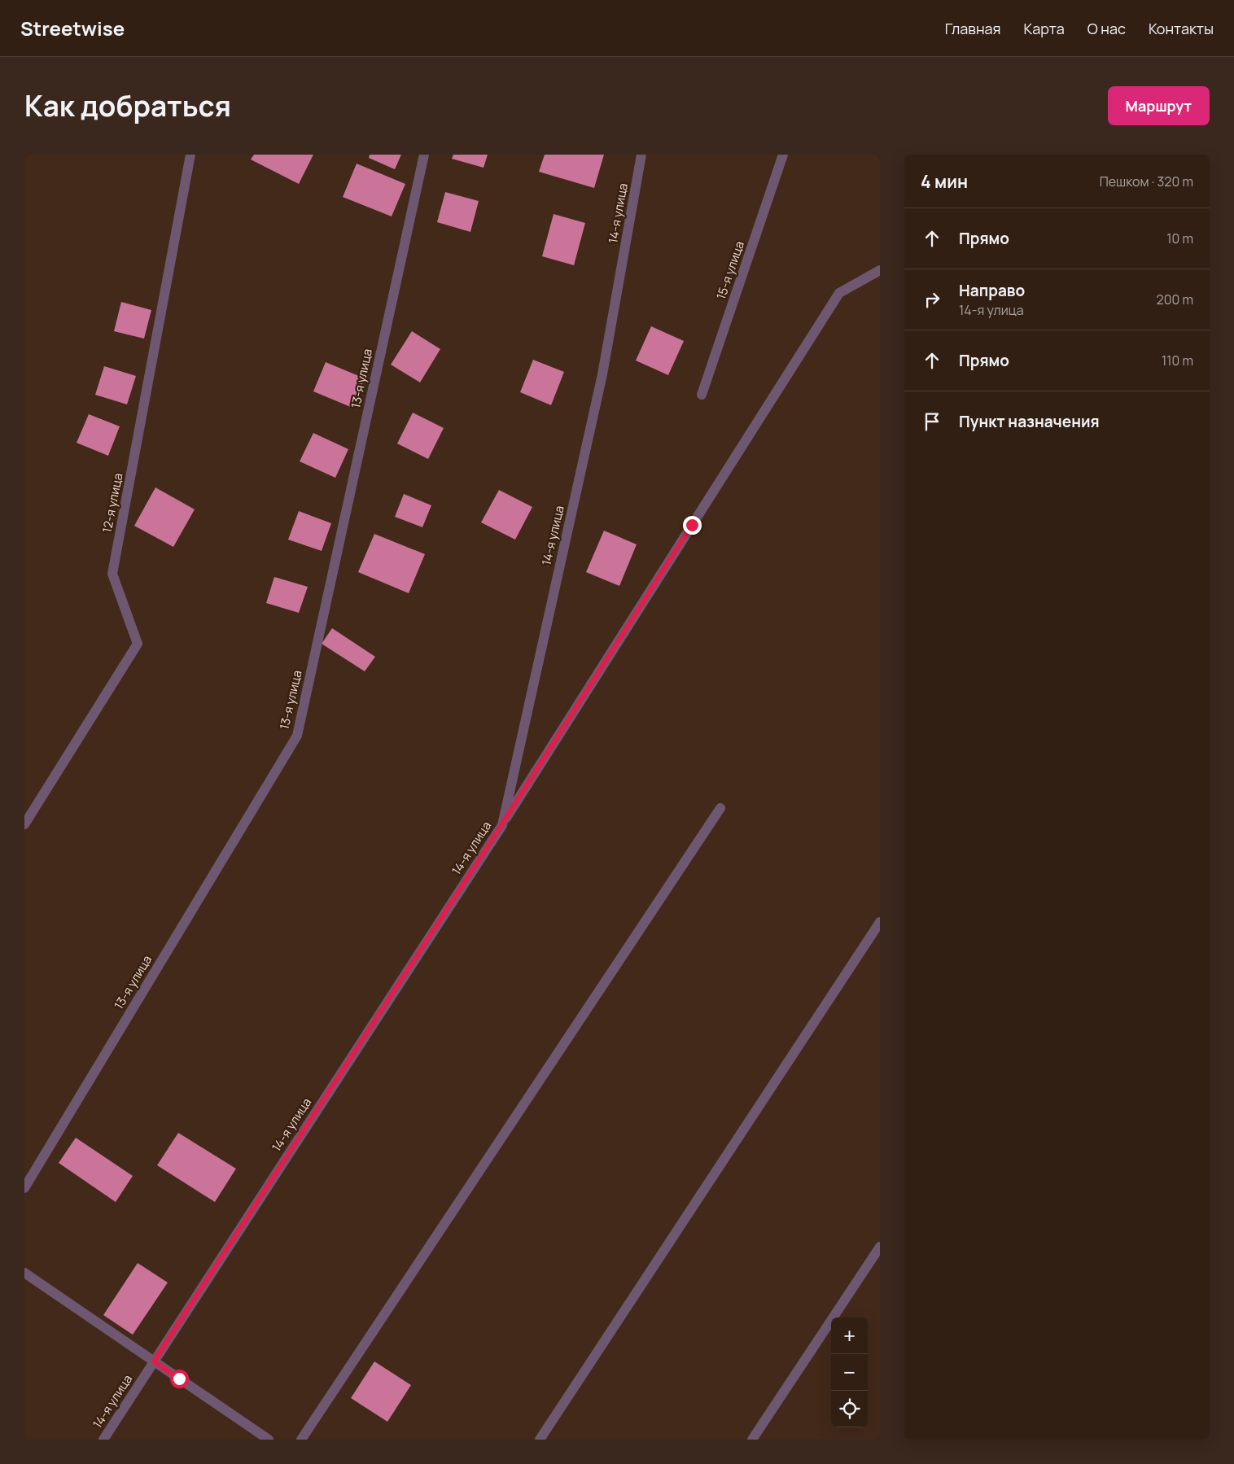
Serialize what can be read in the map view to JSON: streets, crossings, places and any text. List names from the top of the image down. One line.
{"streets":{"street":["14-я улица","15-я улица","13-я улица","12-я улица"]},"page":{"header":"Streetwise","nav":["Главная","Карта","О нас","Контакты"],"title":"Как добраться","buttons":"Маршрут","heading":["4 мин","Пешком · 320 m"],"list":[["Прямо","10 m"],["Направо","14-я улица","200 m"],["Прямо","110 m"],"Пункт назначения"],"map_buttons":["+","−"]}}
